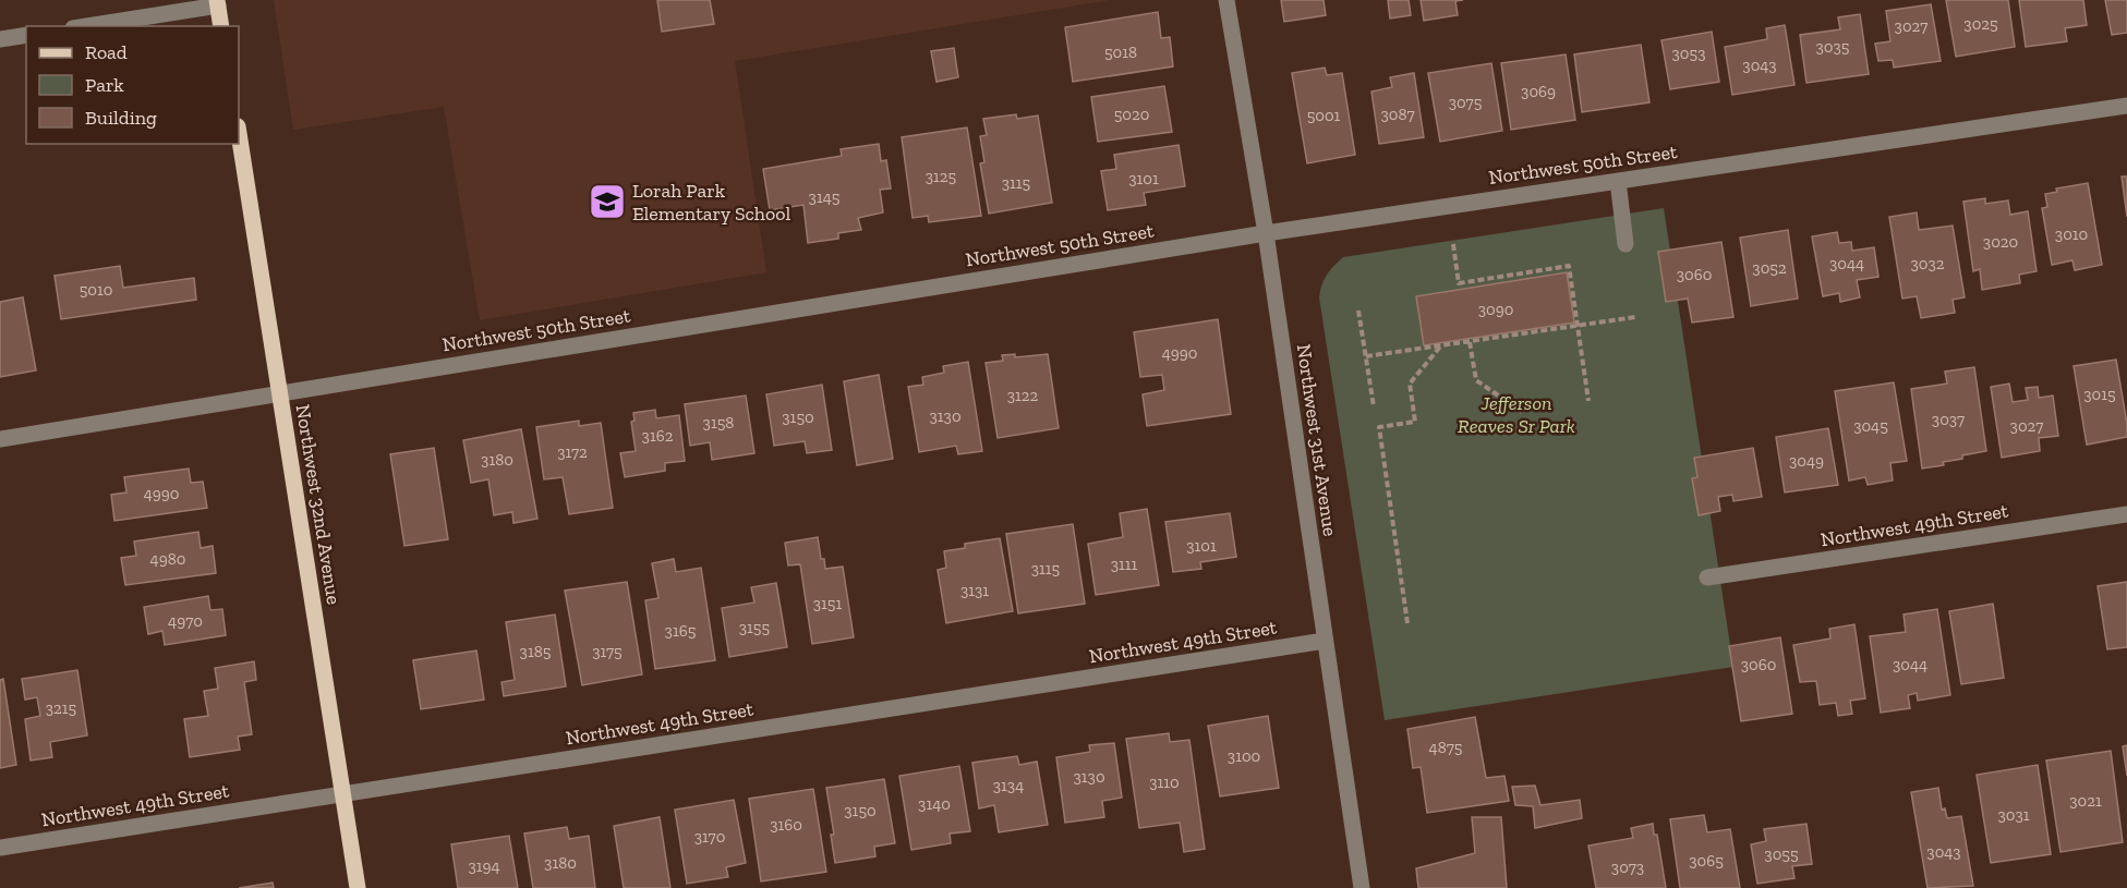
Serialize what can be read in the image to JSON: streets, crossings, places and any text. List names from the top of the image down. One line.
{"streets":{"main road":["Northwest 32nd Avenue"],"street":["Northwest 50th Street","Northwest 31st Avenue","Northwest 49th Street"]},"crossings":[["Northwest 50th Street","Northwest 31st Avenue"],["Northwest 50th Street","Northwest 32nd Avenue"],["Northwest 31st Avenue","Northwest 49th Street"],["Northwest 32nd Avenue","Northwest 49th Street"]],"parks":["Jefferson Reaves Sr Park"],"places":{"school or university":["Lorah Park Elementary School"]},"house_numbers":["3025","3027","3035","5018","3053","3043","3069","3075","5020","3087","5001","3125","3101","3115","3145","3010","3020","3044","3032","3052","3060","5010","3090","4990","3015","3122","3130","3150","3037","3158","3045","3027","3162","3172","3180","3049","4990","3101","4980","3111","3115","3131","3151","4970","3155","3165","3185","3175","3060","3044","3215","4875","3100","3130","3110","3134","3021","3140","3150","3031","3160","3170","3043","3055","3065","3180","3194","3073"],"legend":["Road","Park","Building"]}
